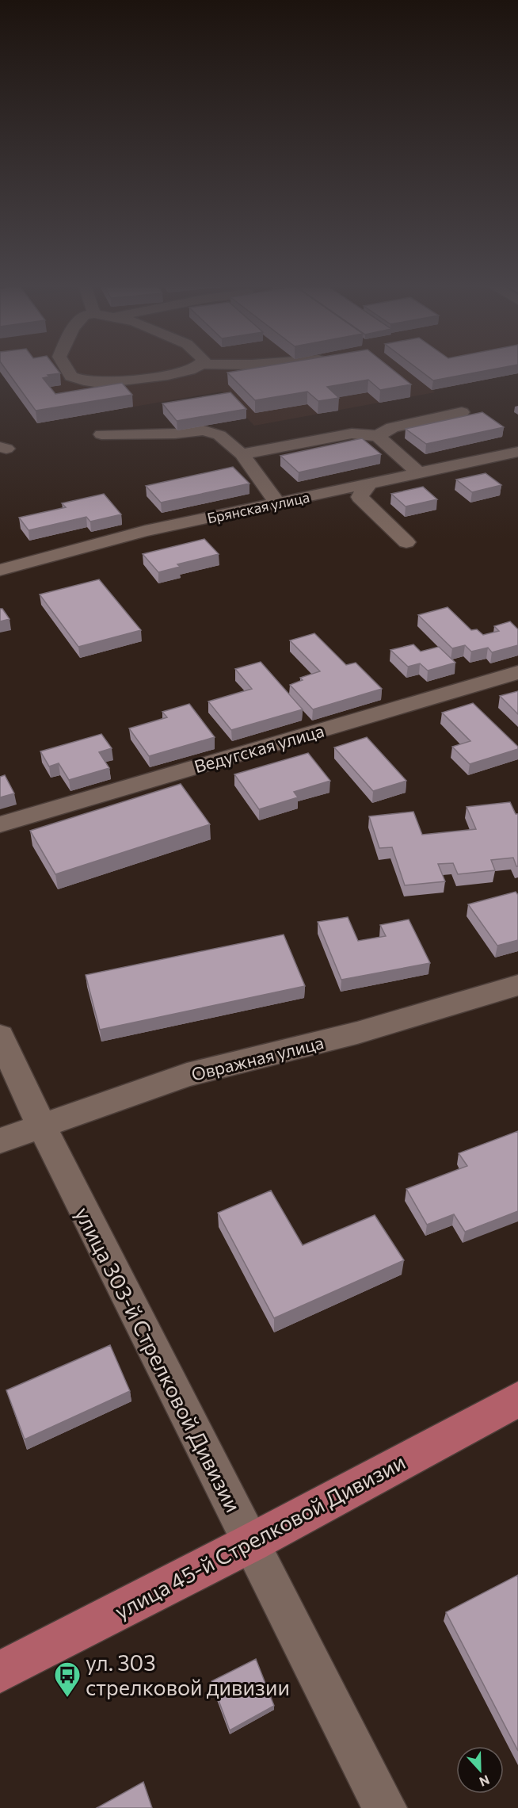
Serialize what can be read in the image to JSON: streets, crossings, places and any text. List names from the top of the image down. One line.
{"streets":{"main road":["улица 45-й Стрелковой Дивизии"],"street":["Брянская улица","Ведугская улица","Овражная улица","улица 303-й Стрелковой Дивизии"]},"crossings":[["Овражная улица","улица 303-й Стрелковой Дивизии"],["улица 303-й Стрелковой Дивизии","улица 45-й Стрелковой Дивизии"]],"places":{"bus stop":["ул. 303 стрелковой дивизии"]},"north":"bottom"}
